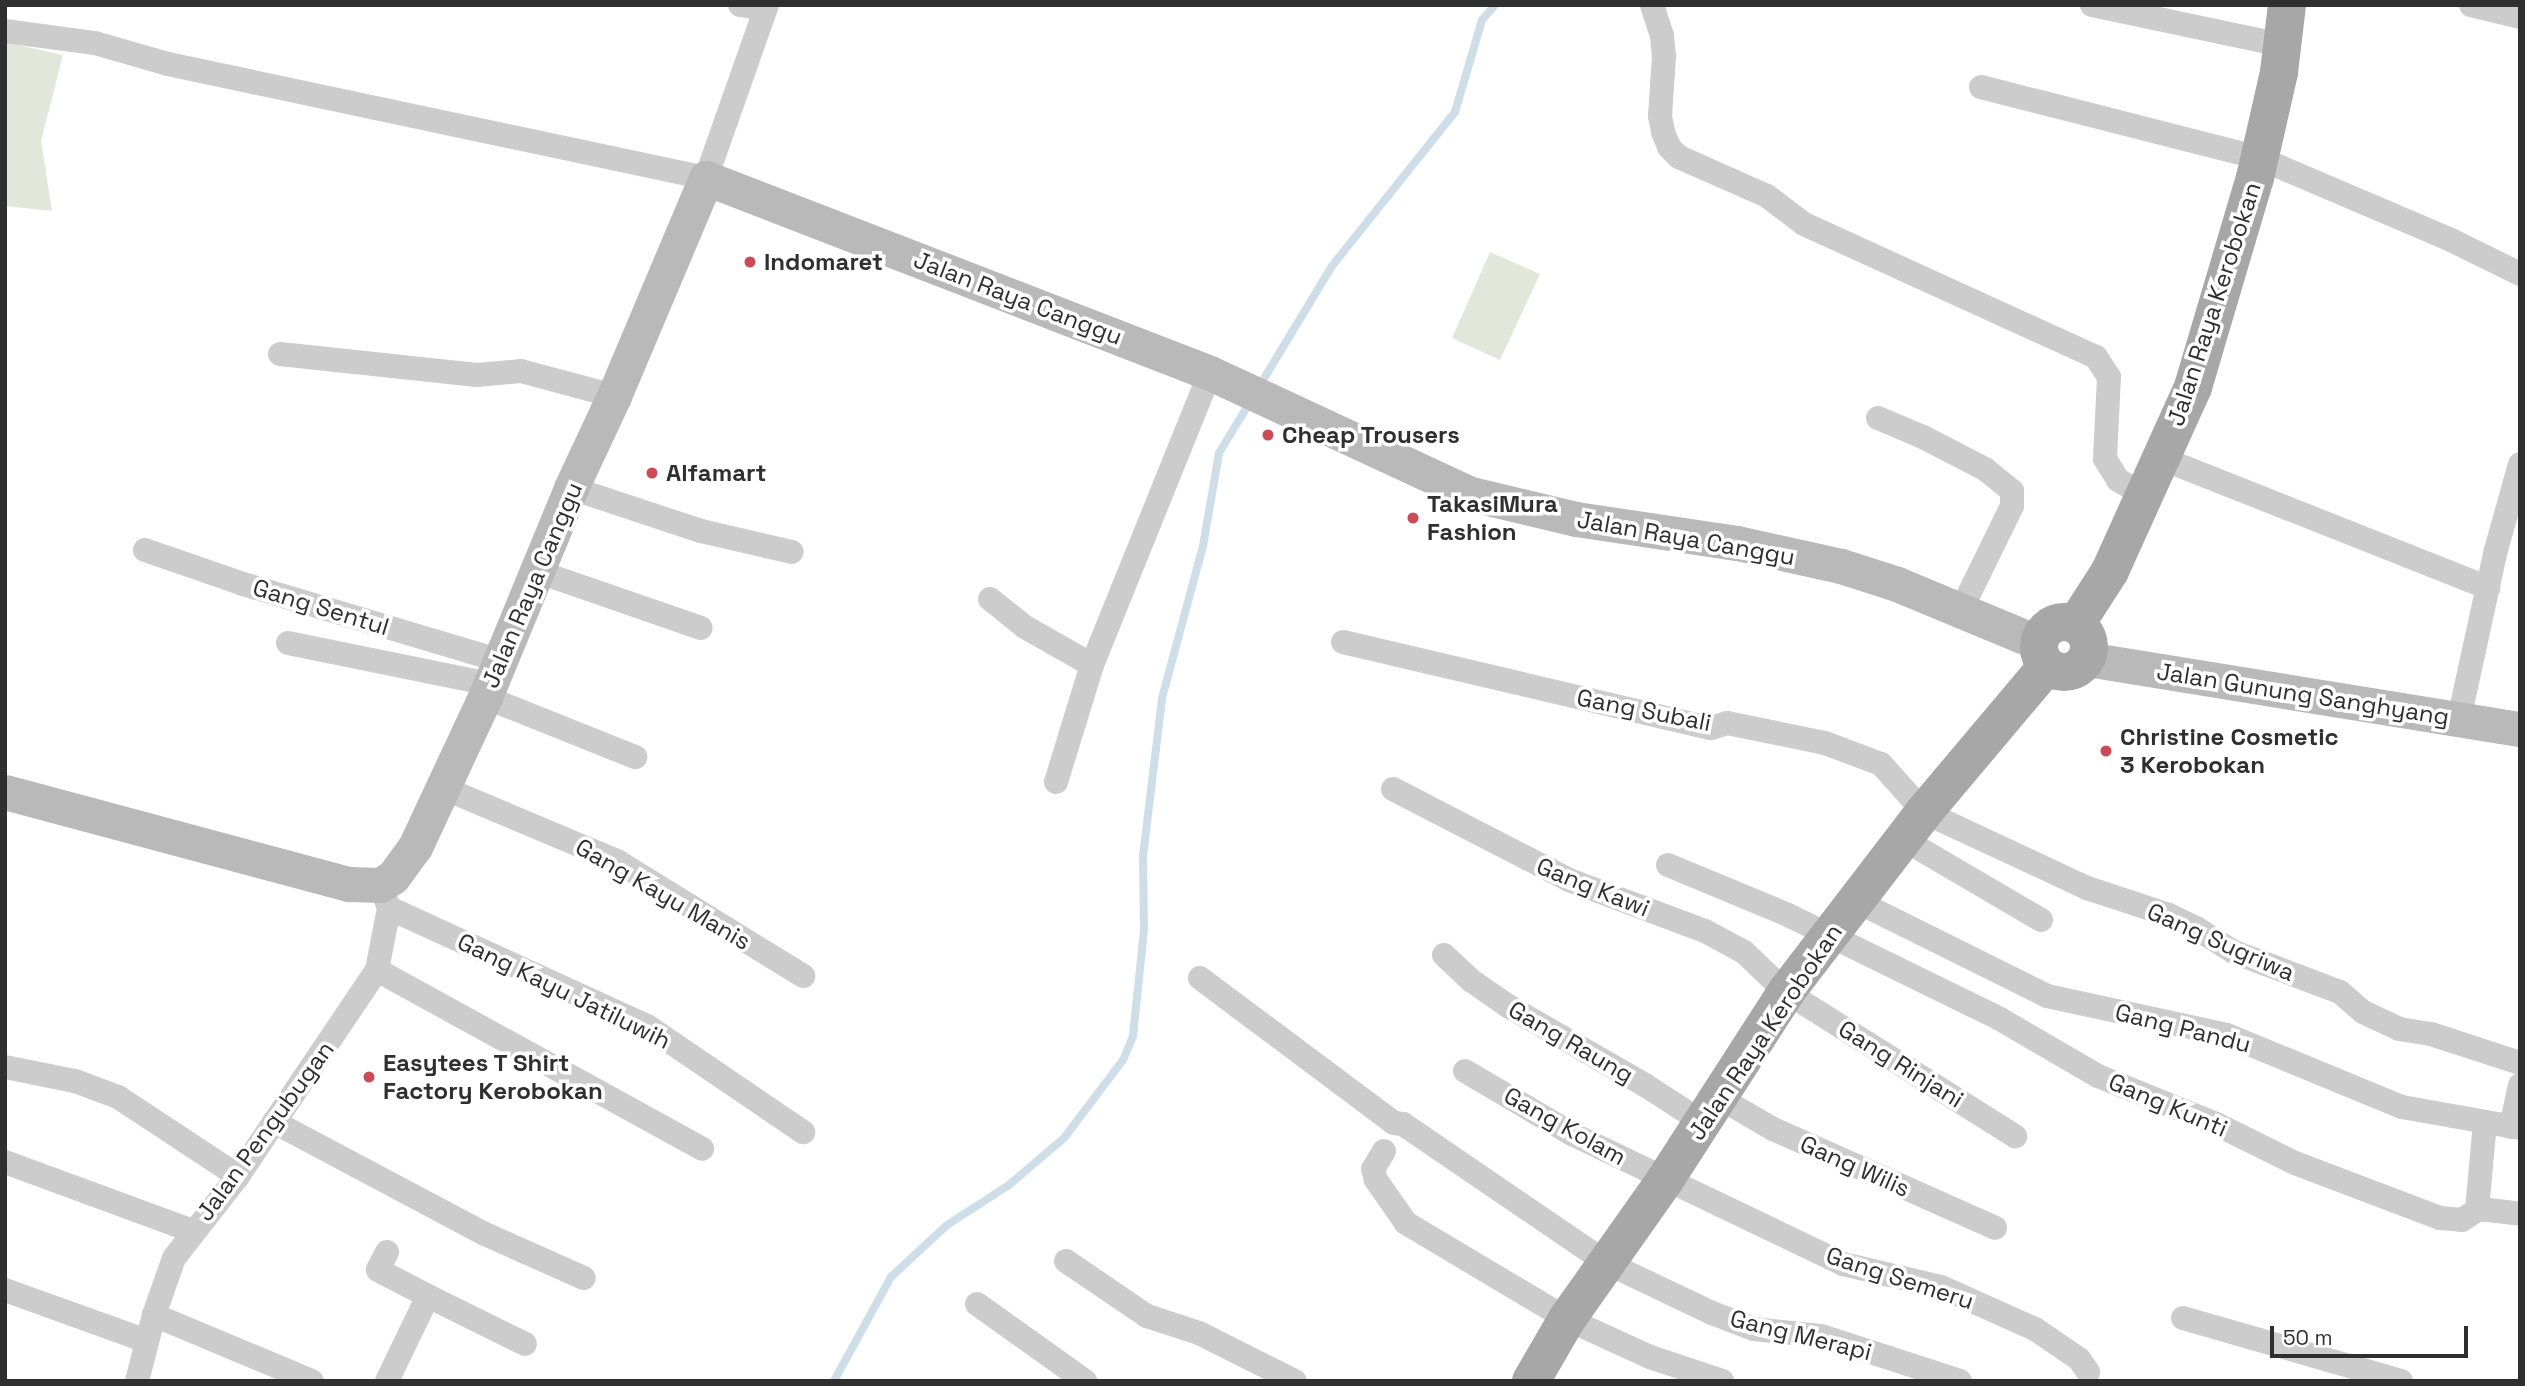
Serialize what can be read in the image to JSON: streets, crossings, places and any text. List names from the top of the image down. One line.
{"streets":{"main road":["Jalan Raya Canggu","Jalan Raya Kerobokan","Jalan Gunung Sanghyang"],"street":["Gang Sentul","Gang Subali","Gang Kawi","Gang Kayu Manis","Gang Sugriwa","Gang Kayu Jatiluwih","Gang Pandu","Gang Raung","Gang Rinjani","Gang Kunti","Gang Kolam","Jalan Pengubugan","Gang Wilis","Gang Semeru","Gang Merapi"]},"crossings":[["Jalan Raya Canggu","Jalan Raya Kerobokan"],["Jalan Raya Canggu","Gang Sentul"],["Jalan Raya Canggu","Gang Kayu Manis"],["Jalan Raya Canggu","Gang Kayu Jatiluwih"],["Jalan Raya Canggu","Jalan Pengubugan"],["Jalan Raya Kerobokan","Jalan Gunung Sanghyang"],["Jalan Raya Kerobokan","Gang Subali"],["Jalan Raya Kerobokan","Gang Kawi"],["Jalan Raya Kerobokan","Gang Sugriwa"],["Jalan Raya Kerobokan","Gang Pandu"],["Jalan Raya Kerobokan","Gang Raung"],["Jalan Raya Kerobokan","Gang Rinjani"],["Jalan Raya Kerobokan","Gang Kunti"],["Jalan Raya Kerobokan","Gang Kolam"],["Jalan Raya Kerobokan","Gang Wilis"],["Jalan Raya Kerobokan","Gang Semeru"],["Jalan Raya Kerobokan","Gang Merapi"],["Gang Subali","Gang Sugriwa"],["Gang Kawi","Gang Rinjani"],["Gang Kayu Jatiluwih","Jalan Pengubugan"],["Gang Raung","Gang Wilis"],["Gang Kolam","Gang Semeru"]],"places":["Indomaret","Cheap Trousers","Alfamart","TakasiMura Fashion","Christine Cosmetic 3 Kerobokan","Easytees T Shirt Factory Kerobokan"],"scale_bar":"50 m"}
